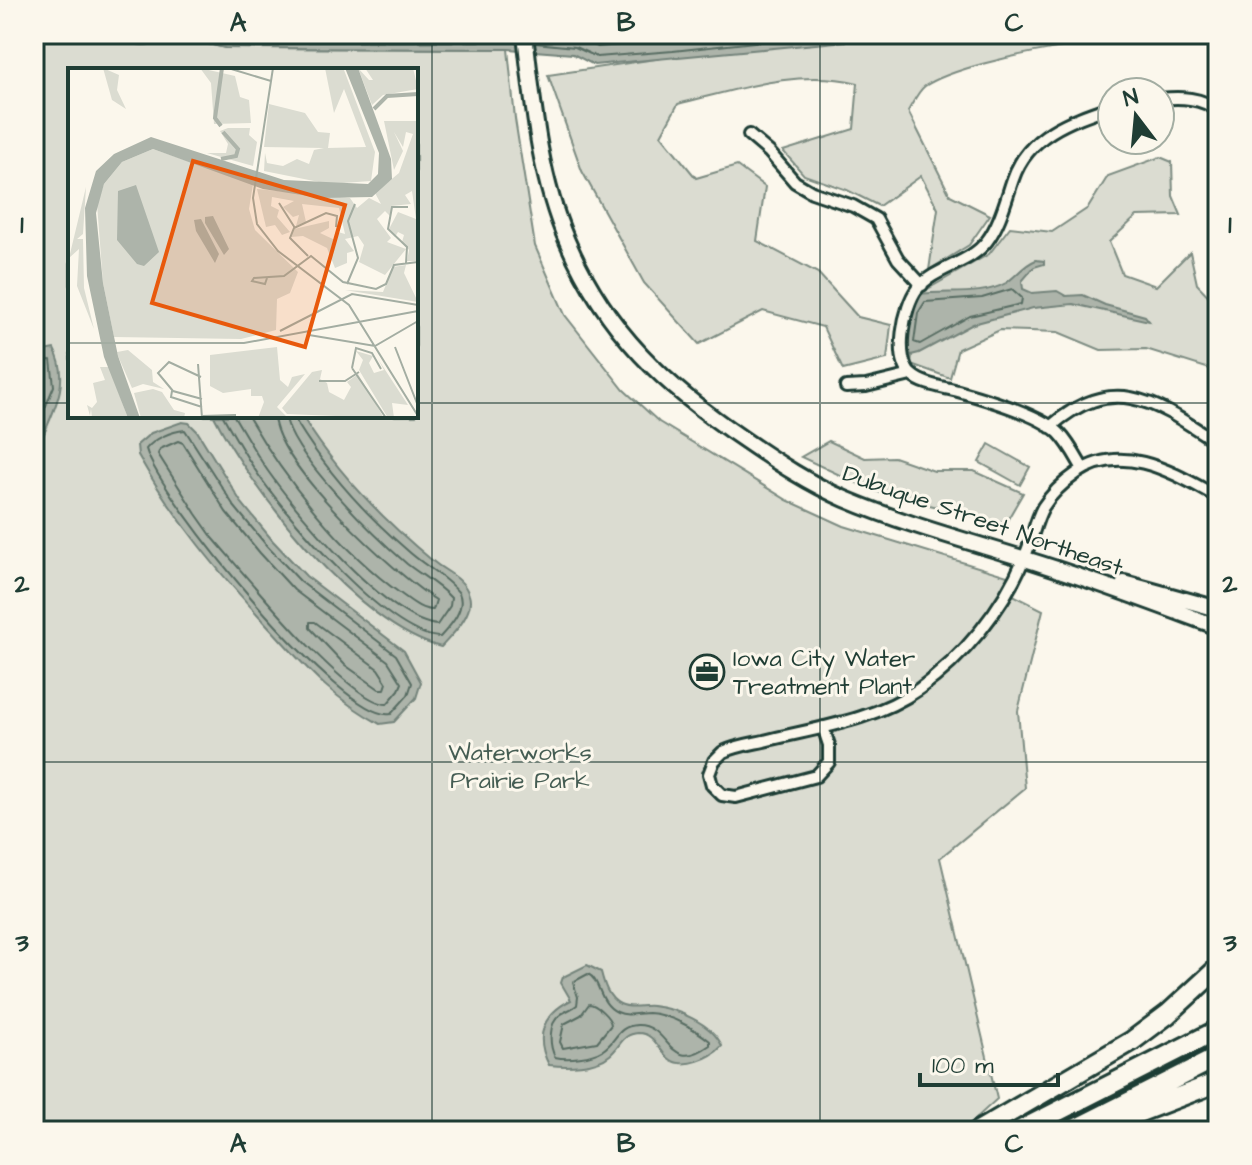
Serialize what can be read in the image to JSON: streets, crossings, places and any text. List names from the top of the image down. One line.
{"streets":{"main road":["Dubuque Street Northeast"]},"parks":["Waterworks Prairie Park"],"places":{"office":["Iowa City Water Treatment Plant"]},"scale_bar":"100 m","north":"top","grid":{"columns":["A","B","C"],"rows":["1","2","3"]}}
